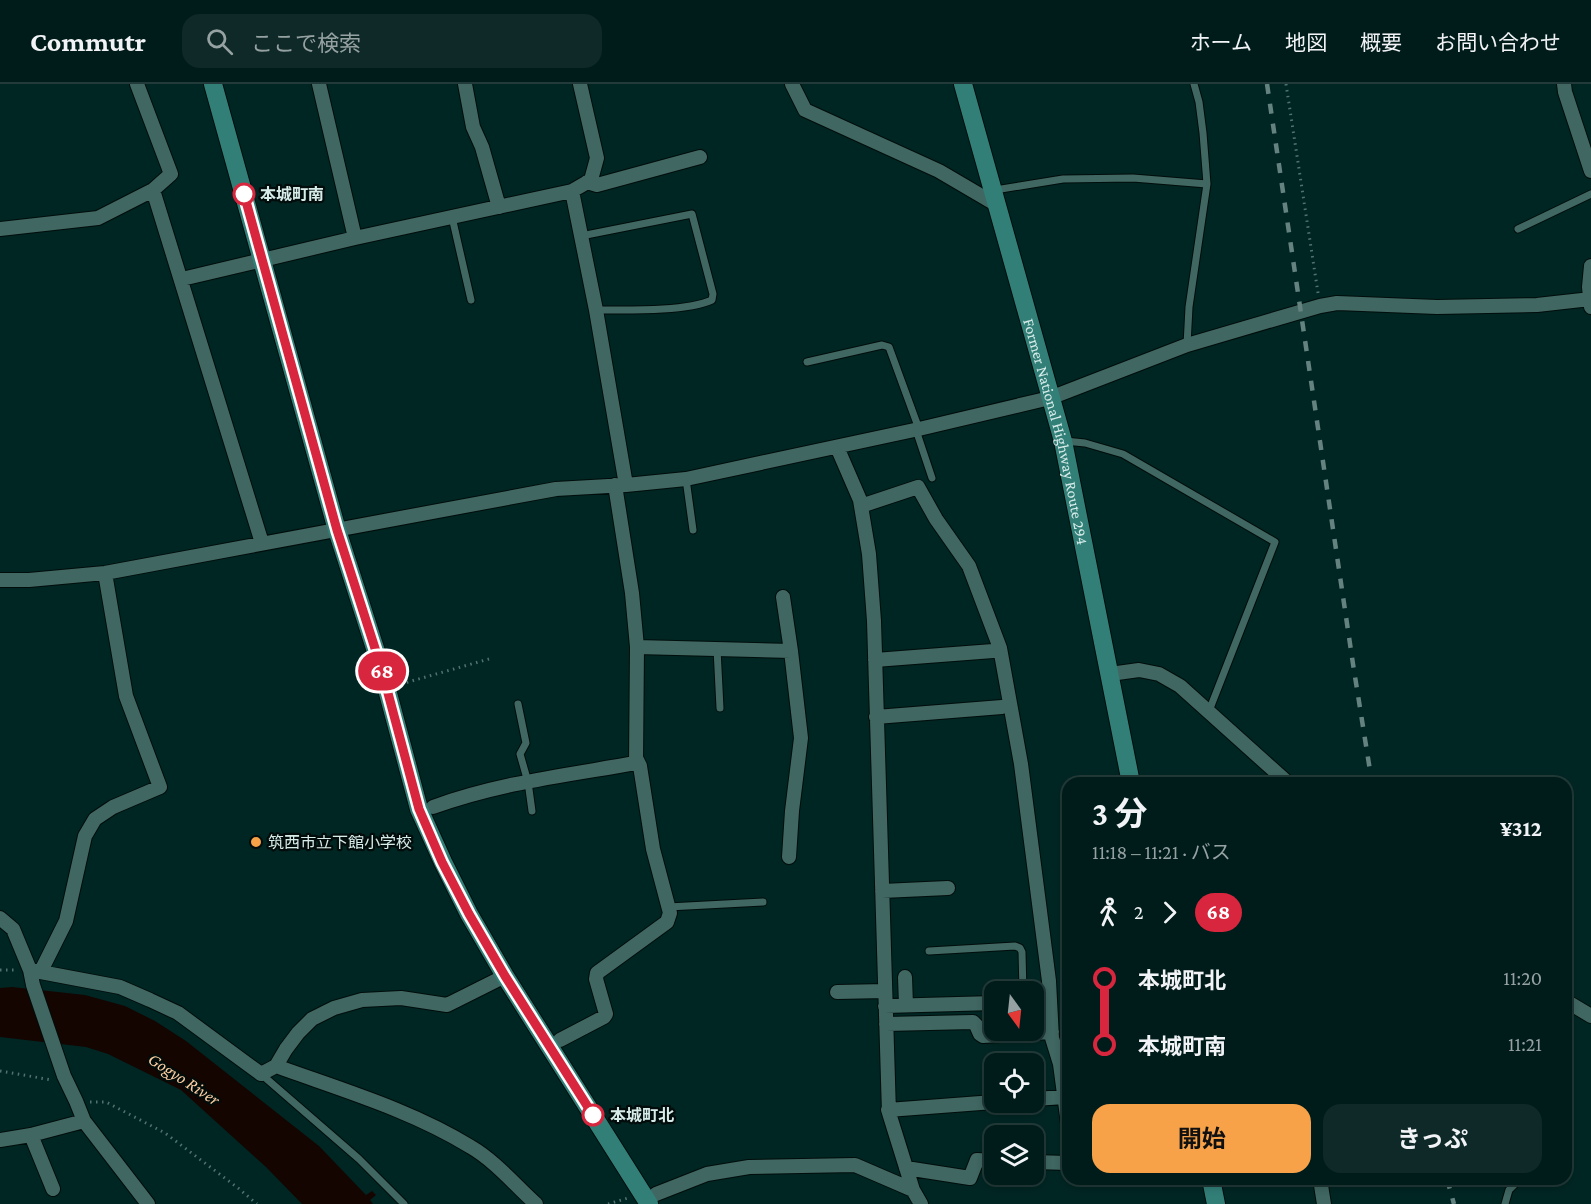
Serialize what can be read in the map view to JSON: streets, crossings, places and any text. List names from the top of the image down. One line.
{"streets":{"street":["Former National Highway Route 294"]},"water":["Gogyo River"],"places":["本城町南","筑西市立下館小学校","本城町北"],"lines":["bus line 68"],"north":"bottom","page":{"header":"Commutr","search":"ここで検索","nav":["ホーム","地図","概要","お問い合わせ"],"on_map":"68","heading":["3 分","11:18 – 11:21 · バス","¥312"],"legs":["2","68"],"list":[{"name":"本城町北","value":"11:20"},{"name":"本城町南","value":"11:21"}],"buttons":["開始","きっぷ"]}}
